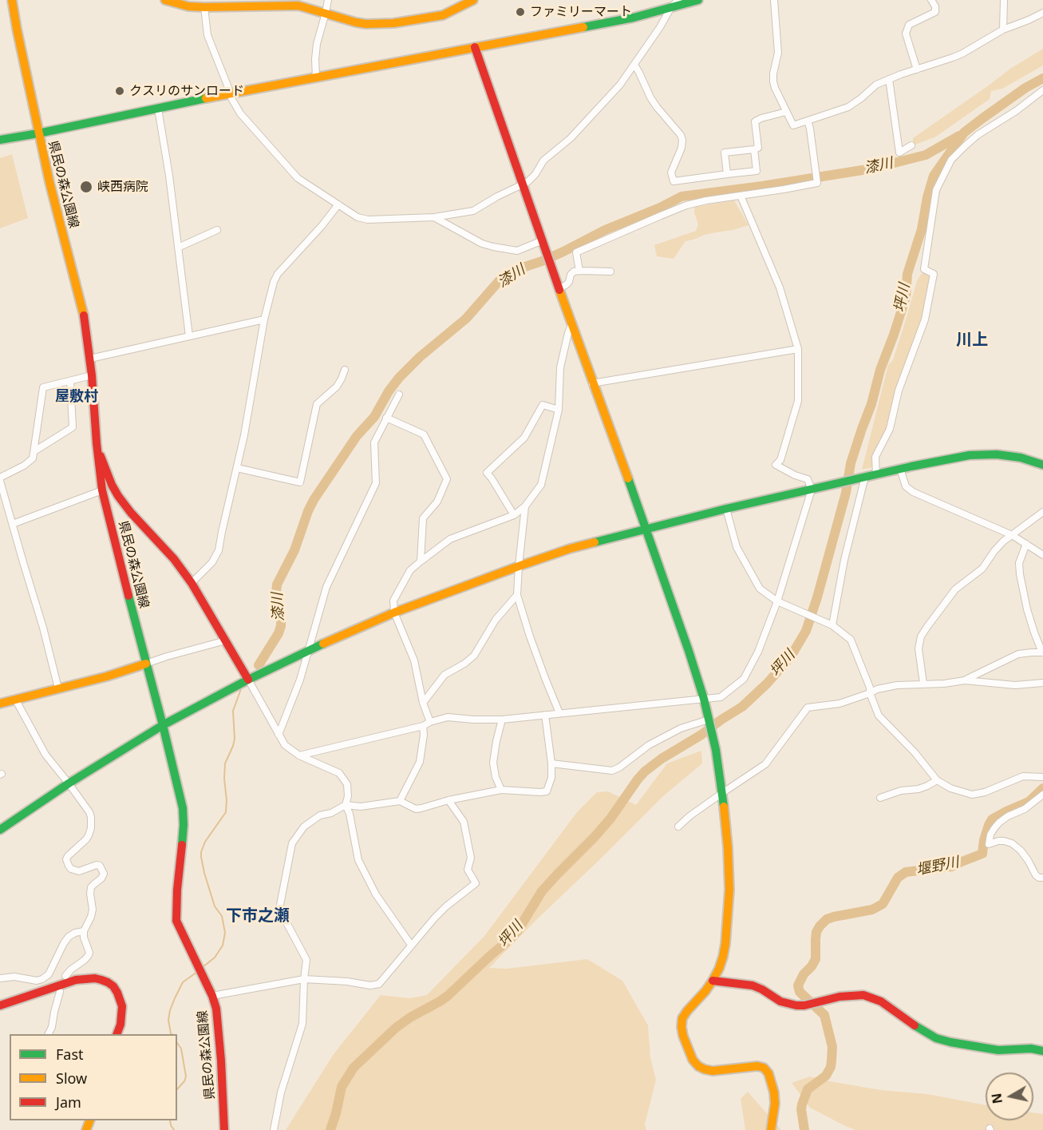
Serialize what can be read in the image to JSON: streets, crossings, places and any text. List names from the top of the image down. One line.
{"streets":{"street":["県民の森公園線"]},"districts":["川上","屋敷村","下市之瀬"],"water":["漆川","坪川","堰野川"],"places":["ファミリーマート","クスリのサンロード","峡西病院"],"legend":["Fast","Slow","Jam"],"north":"left"}
